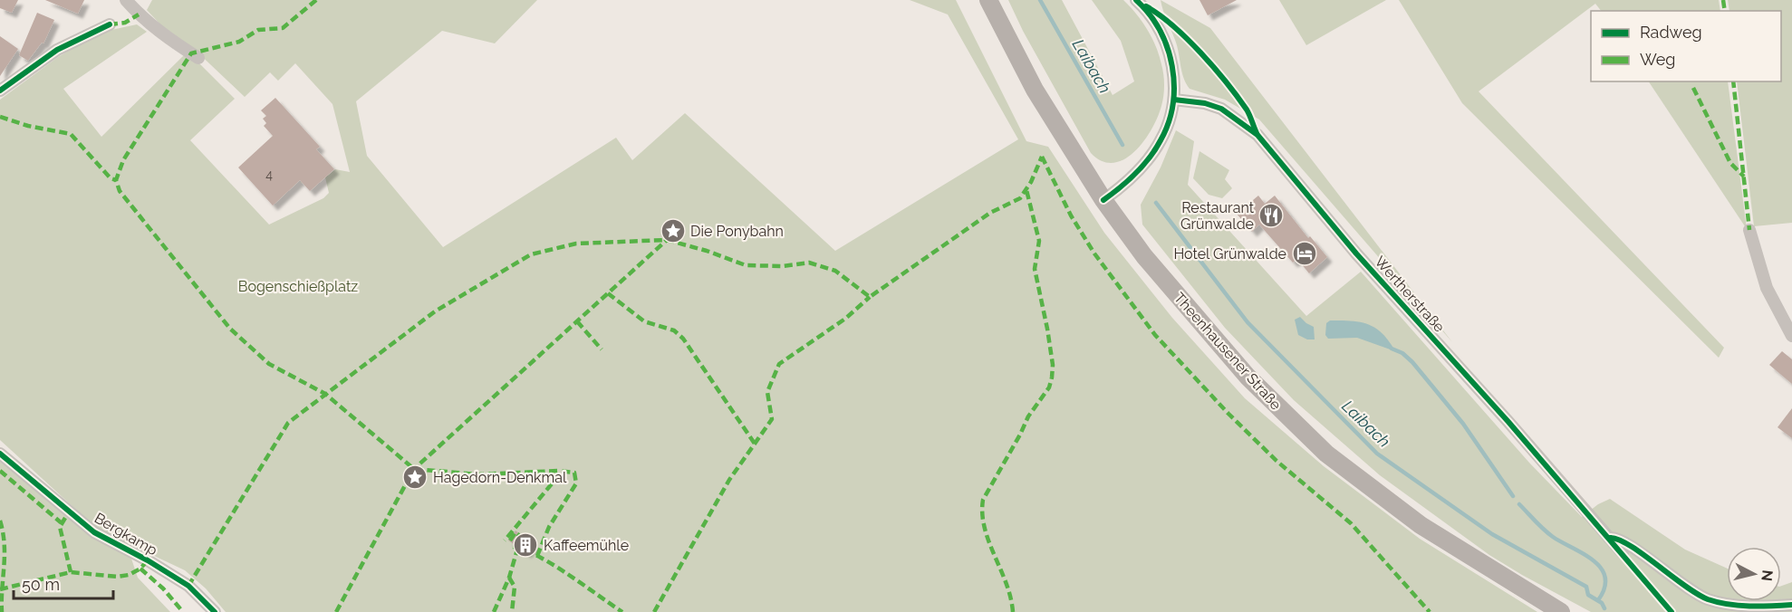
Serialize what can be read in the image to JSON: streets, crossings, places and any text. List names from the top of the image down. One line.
{"streets":{"main road":["Theenhausener Straße"],"street":["Wertherstraße","Bergkamp"]},"water":["Laibach"],"parks":["Bogenschießplatz"],"places":{"restaurant":["Restaurant Grünwalde"],"place":["Die Ponybahn","Hagedorn-Denkmal"],"hotel":["Hotel Grünwalde"],"building":["Kaffeemühle"]},"house_numbers":["4"],"legend":["Radweg","Weg"],"scale_bar":"50 m","north":"right"}
